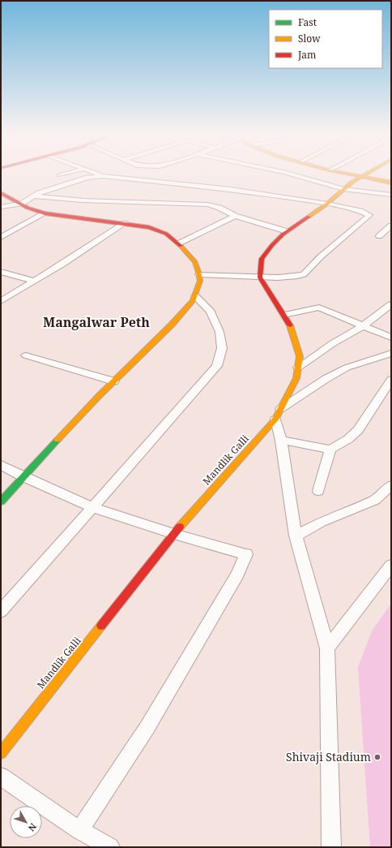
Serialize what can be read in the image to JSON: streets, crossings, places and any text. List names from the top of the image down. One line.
{"streets":{"street":["Mandlik Galli"]},"districts":["Mangalwar Peth"],"places":["Shivaji Stadium"],"legend":["Fast","Slow","Jam"],"north":"bottom right"}
